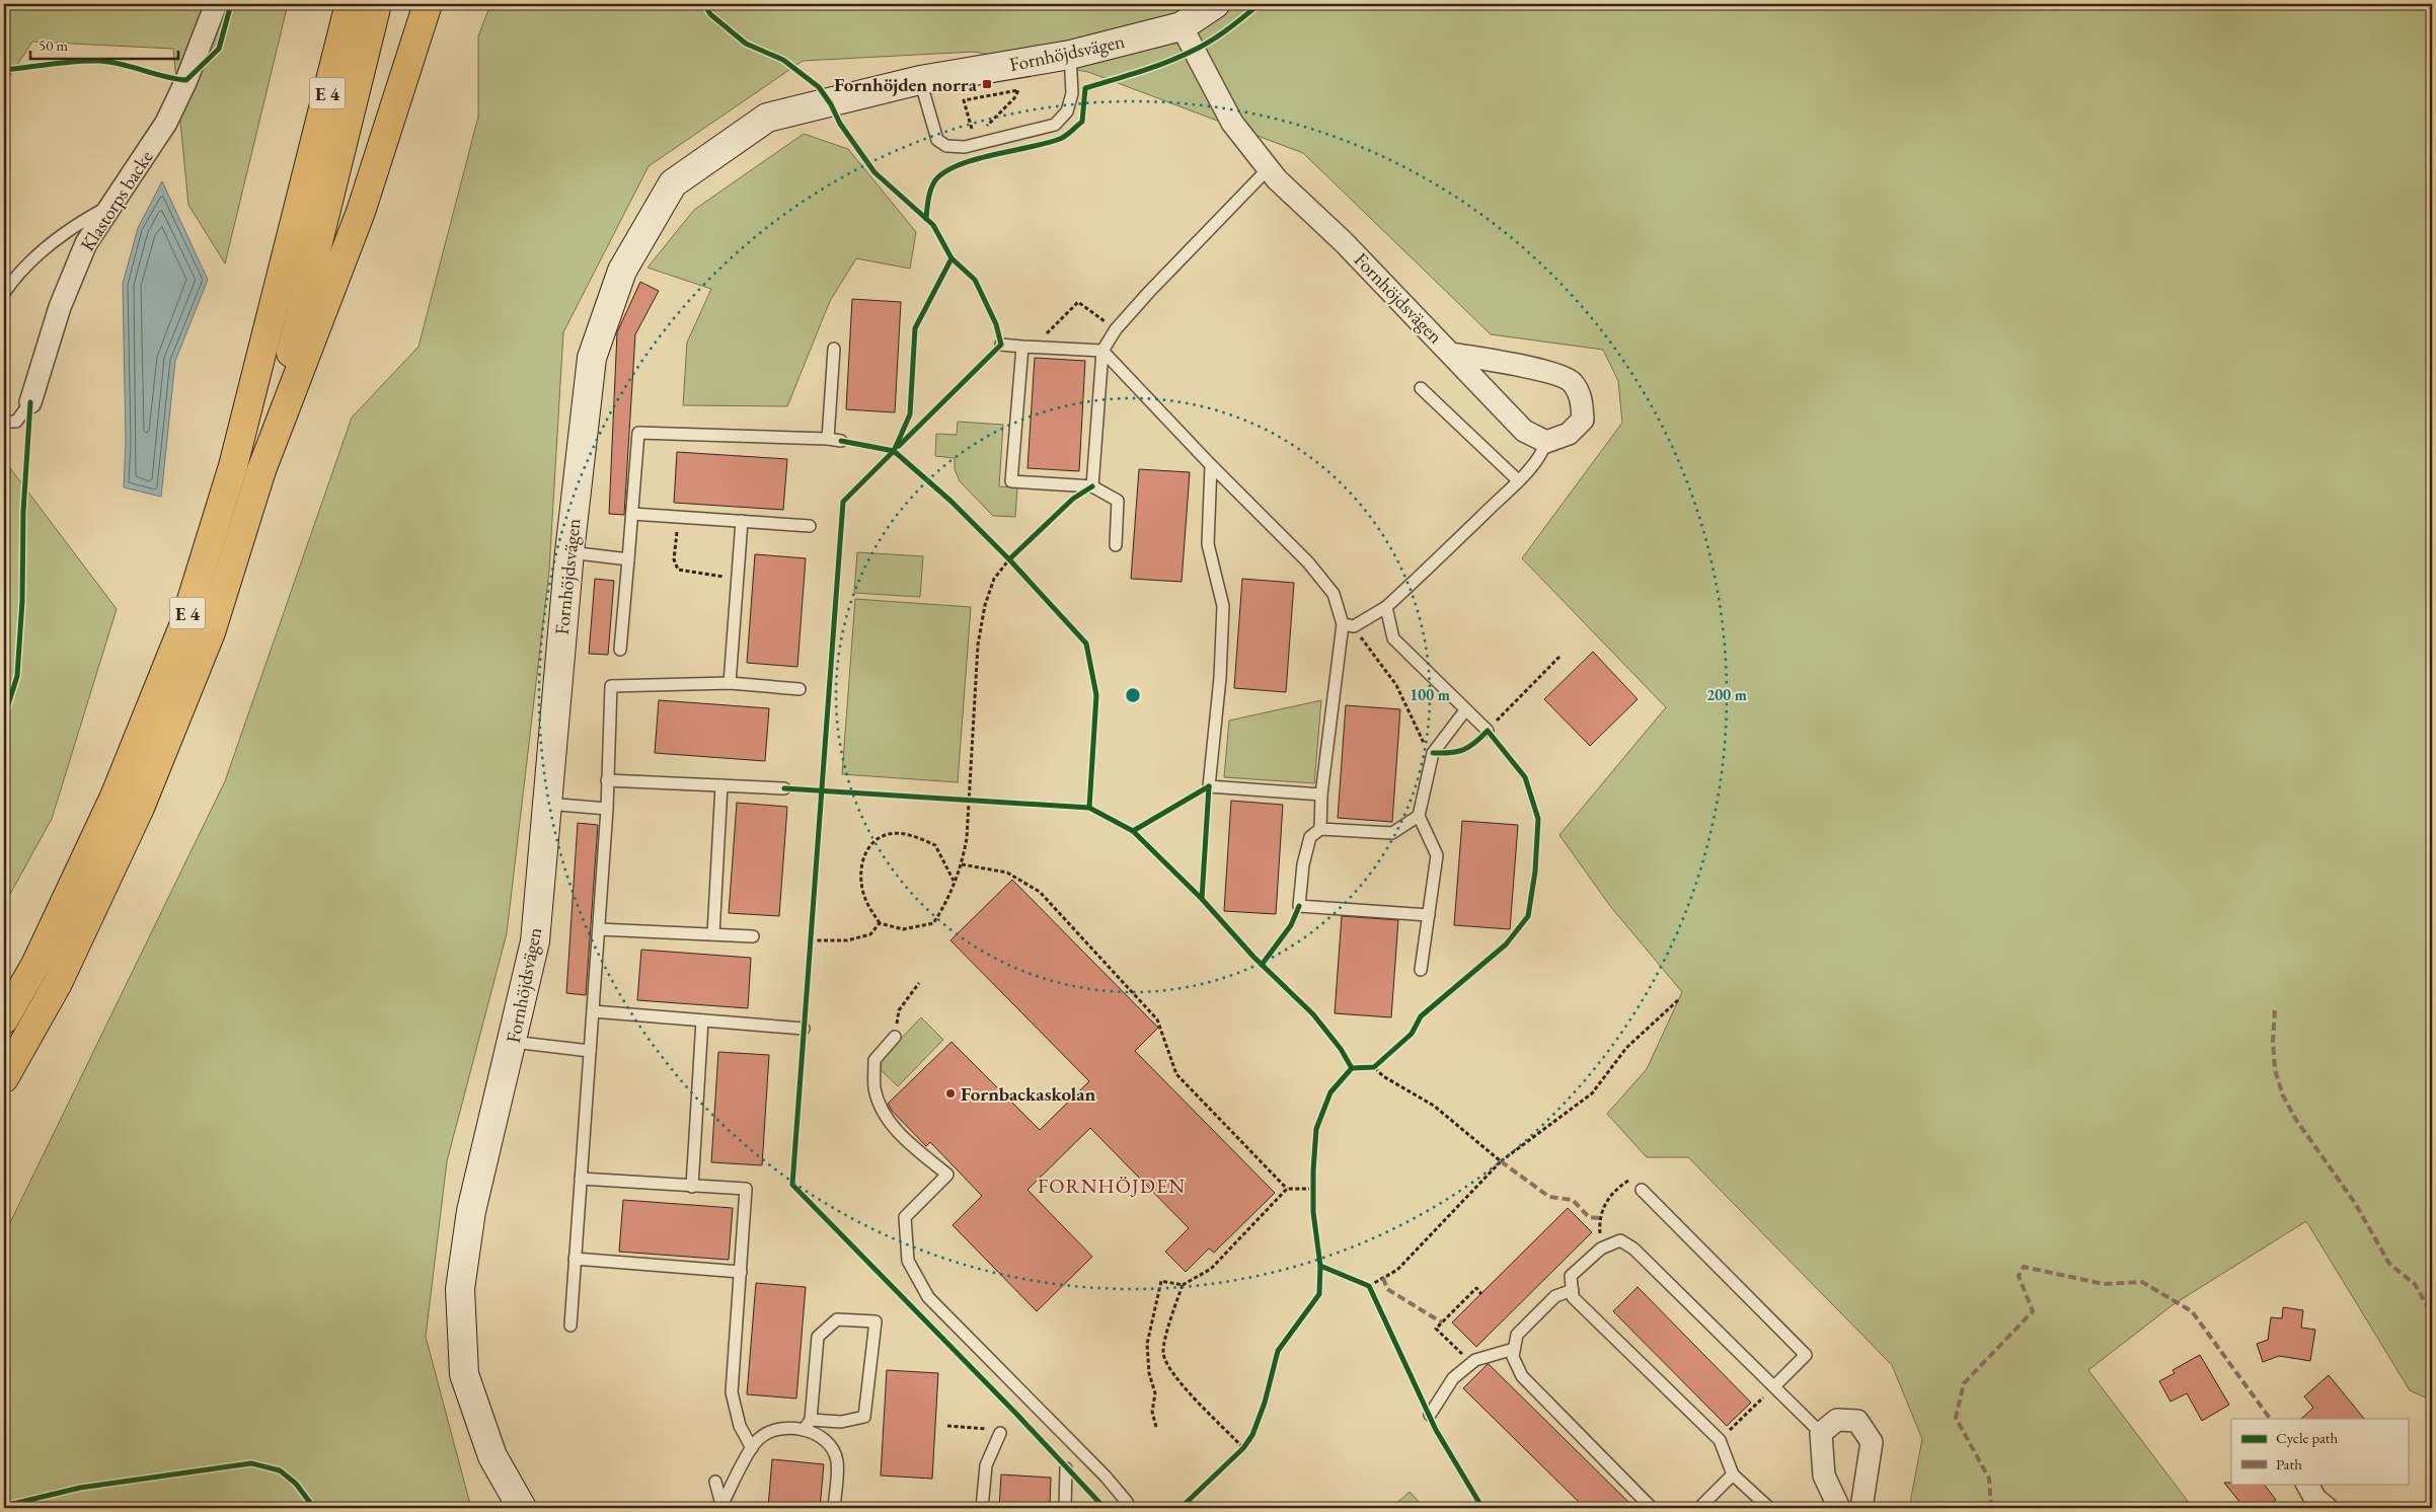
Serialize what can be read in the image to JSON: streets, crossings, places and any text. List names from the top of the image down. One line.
{"streets":{"highway":["E 4"],"street":["Fornhöjdsvägen","Klastorps backe"]},"districts":["FORNHÖJDEN"],"places":{"transit":["Fornhöjden norra"],"other":["Fornbackaskolan"]},"legend":["Cycle path","Path"],"scale_bar":"50 m","rings":["100 m","200 m"]}
